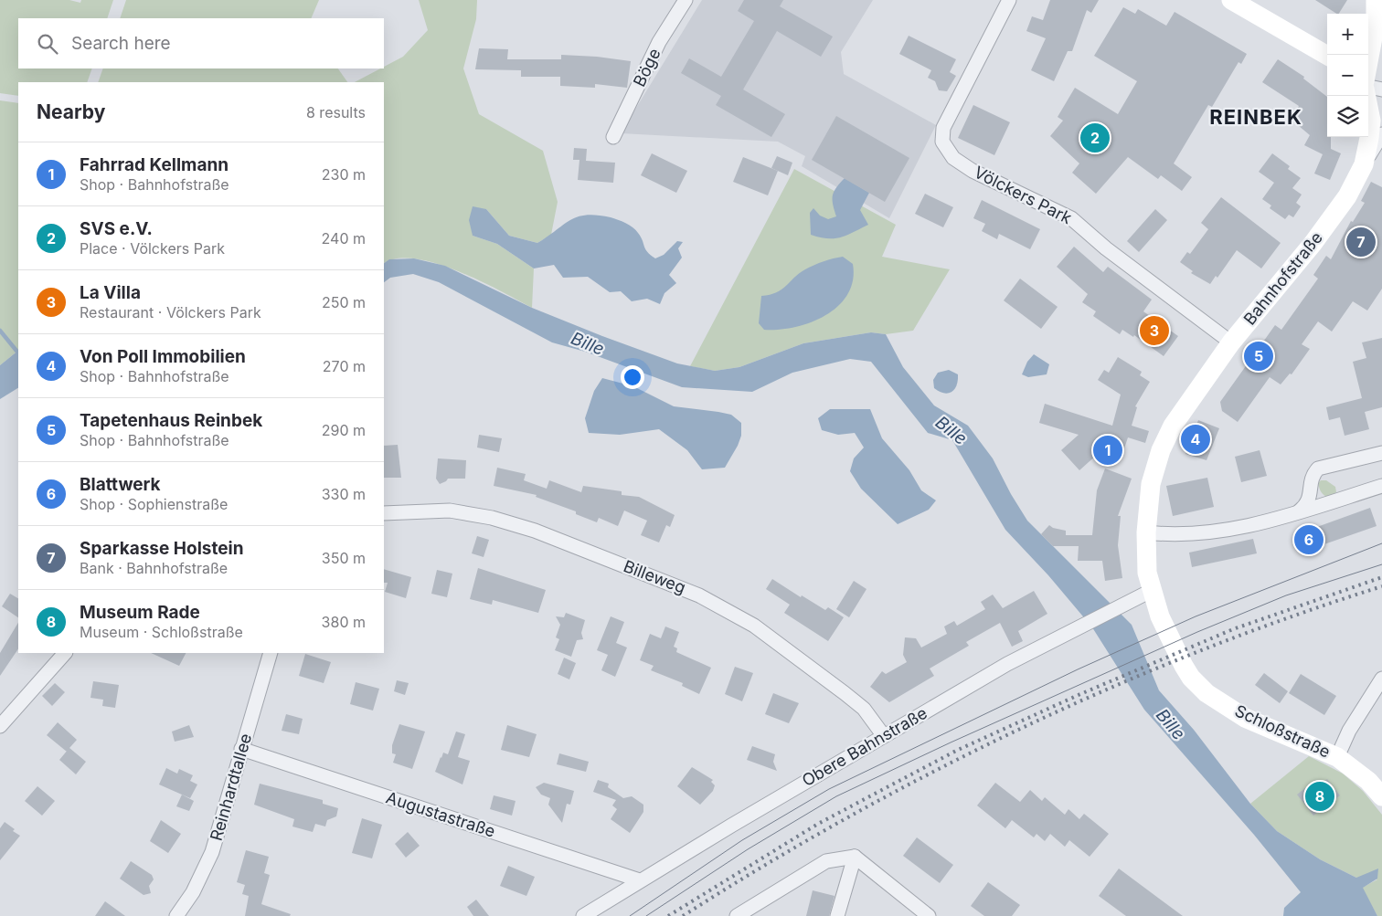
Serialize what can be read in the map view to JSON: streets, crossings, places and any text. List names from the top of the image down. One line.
{"streets":{"main road":["Bahnhofstraße","Schloßstraße"],"street":["Böge","Völckers Park","Billeweg","Obere Bahnstraße","Reinhardtallee","Augustastraße"]},"crossings":[["Völckers Park","Bahnhofstraße"],["Bahnhofstraße","Schloßstraße"],["Bahnhofstraße","Obere Bahnstraße"],["Billeweg","Obere Bahnstraße"],["Schloßstraße","Obere Bahnstraße"],["Obere Bahnstraße","Augustastraße"],["Reinhardtallee","Augustastraße"]],"districts":["REINBEK"],"water":["Bille"],"page":{"map_buttons":["+","−"],"search":"Search here","heading":["Nearby","8 results"],"pins":["2","7","3","5","4","1","6","8"],"list":[{"mark":"1","name":"Fahrrad Kellmann","note":"Shop · Bahnhofstraße","value":"230 m"},{"mark":"2","name":"SVS e.V.","note":"Place · Völckers Park","value":"240 m"},{"mark":"3","name":"La Villa","note":"Restaurant · Völckers Park","value":"250 m"},{"mark":"4","name":"Von Poll Immobilien","note":"Shop · Bahnhofstraße","value":"270 m"},{"mark":"5","name":"Tapetenhaus Reinbek","note":"Shop · Bahnhofstraße","value":"290 m"},{"mark":"6","name":"Blattwerk","note":"Shop · Sophienstraße","value":"330 m"},{"mark":"7","name":"Sparkasse Holstein","note":"Bank · Bahnhofstraße","value":"350 m"},{"mark":"8","name":"Museum Rade","note":"Museum · Schloßstraße","value":"380 m"}]}}
